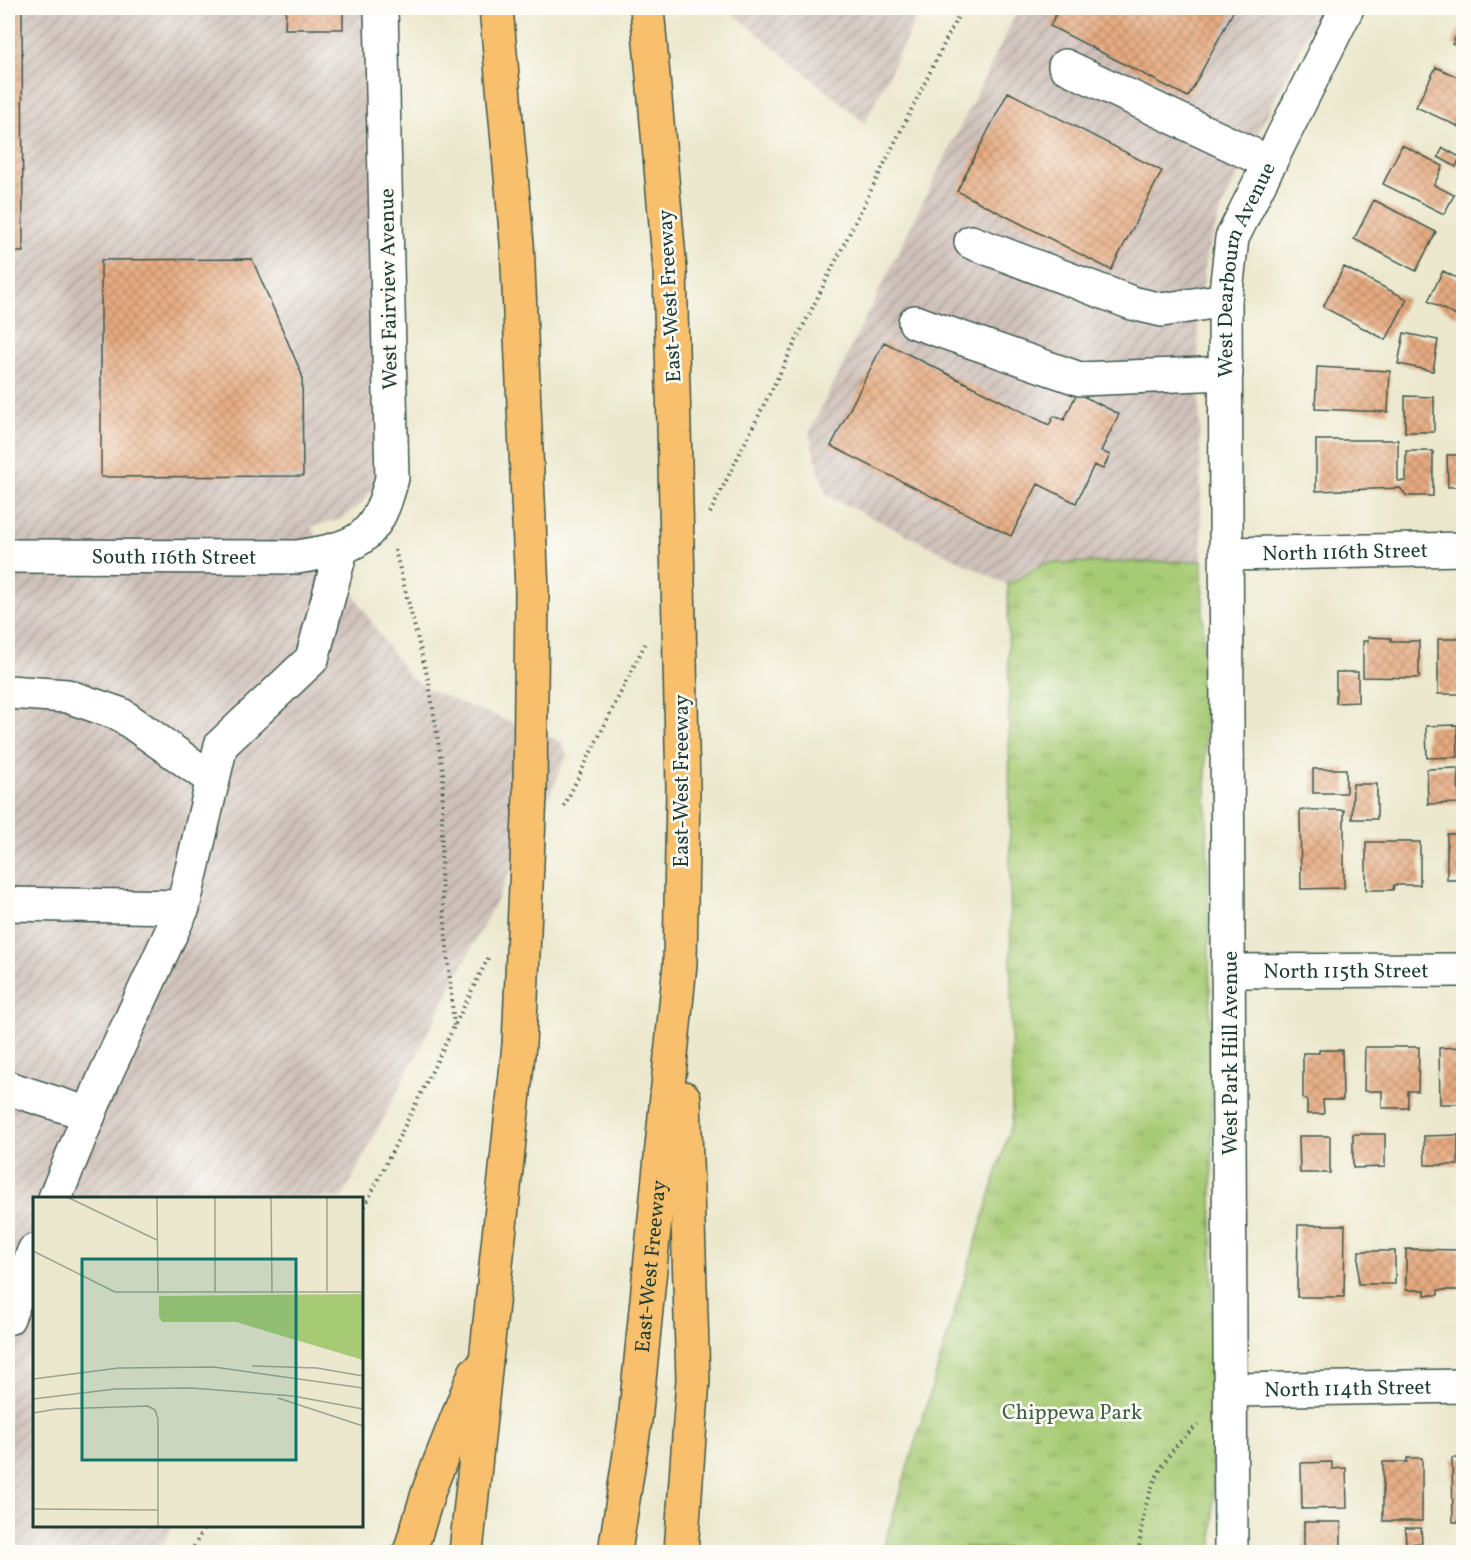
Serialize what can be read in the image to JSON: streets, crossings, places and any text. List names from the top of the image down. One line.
{"streets":{"highway":["East-West Freeway"],"street":["West Dearbourn Avenue","West Fairview Avenue","North 116th Street","South 116th Street","North 115th Street","West Park Hill Avenue","North 114th Street"]},"crossings":[["West Dearbourn Avenue","North 116th Street"],["West Dearbourn Avenue","West Park Hill Avenue"],["West Fairview Avenue","South 116th Street"],["North 116th Street","West Park Hill Avenue"],["North 115th Street","West Park Hill Avenue"],["West Park Hill Avenue","North 114th Street"]],"parks":["Chippewa Park"]}
